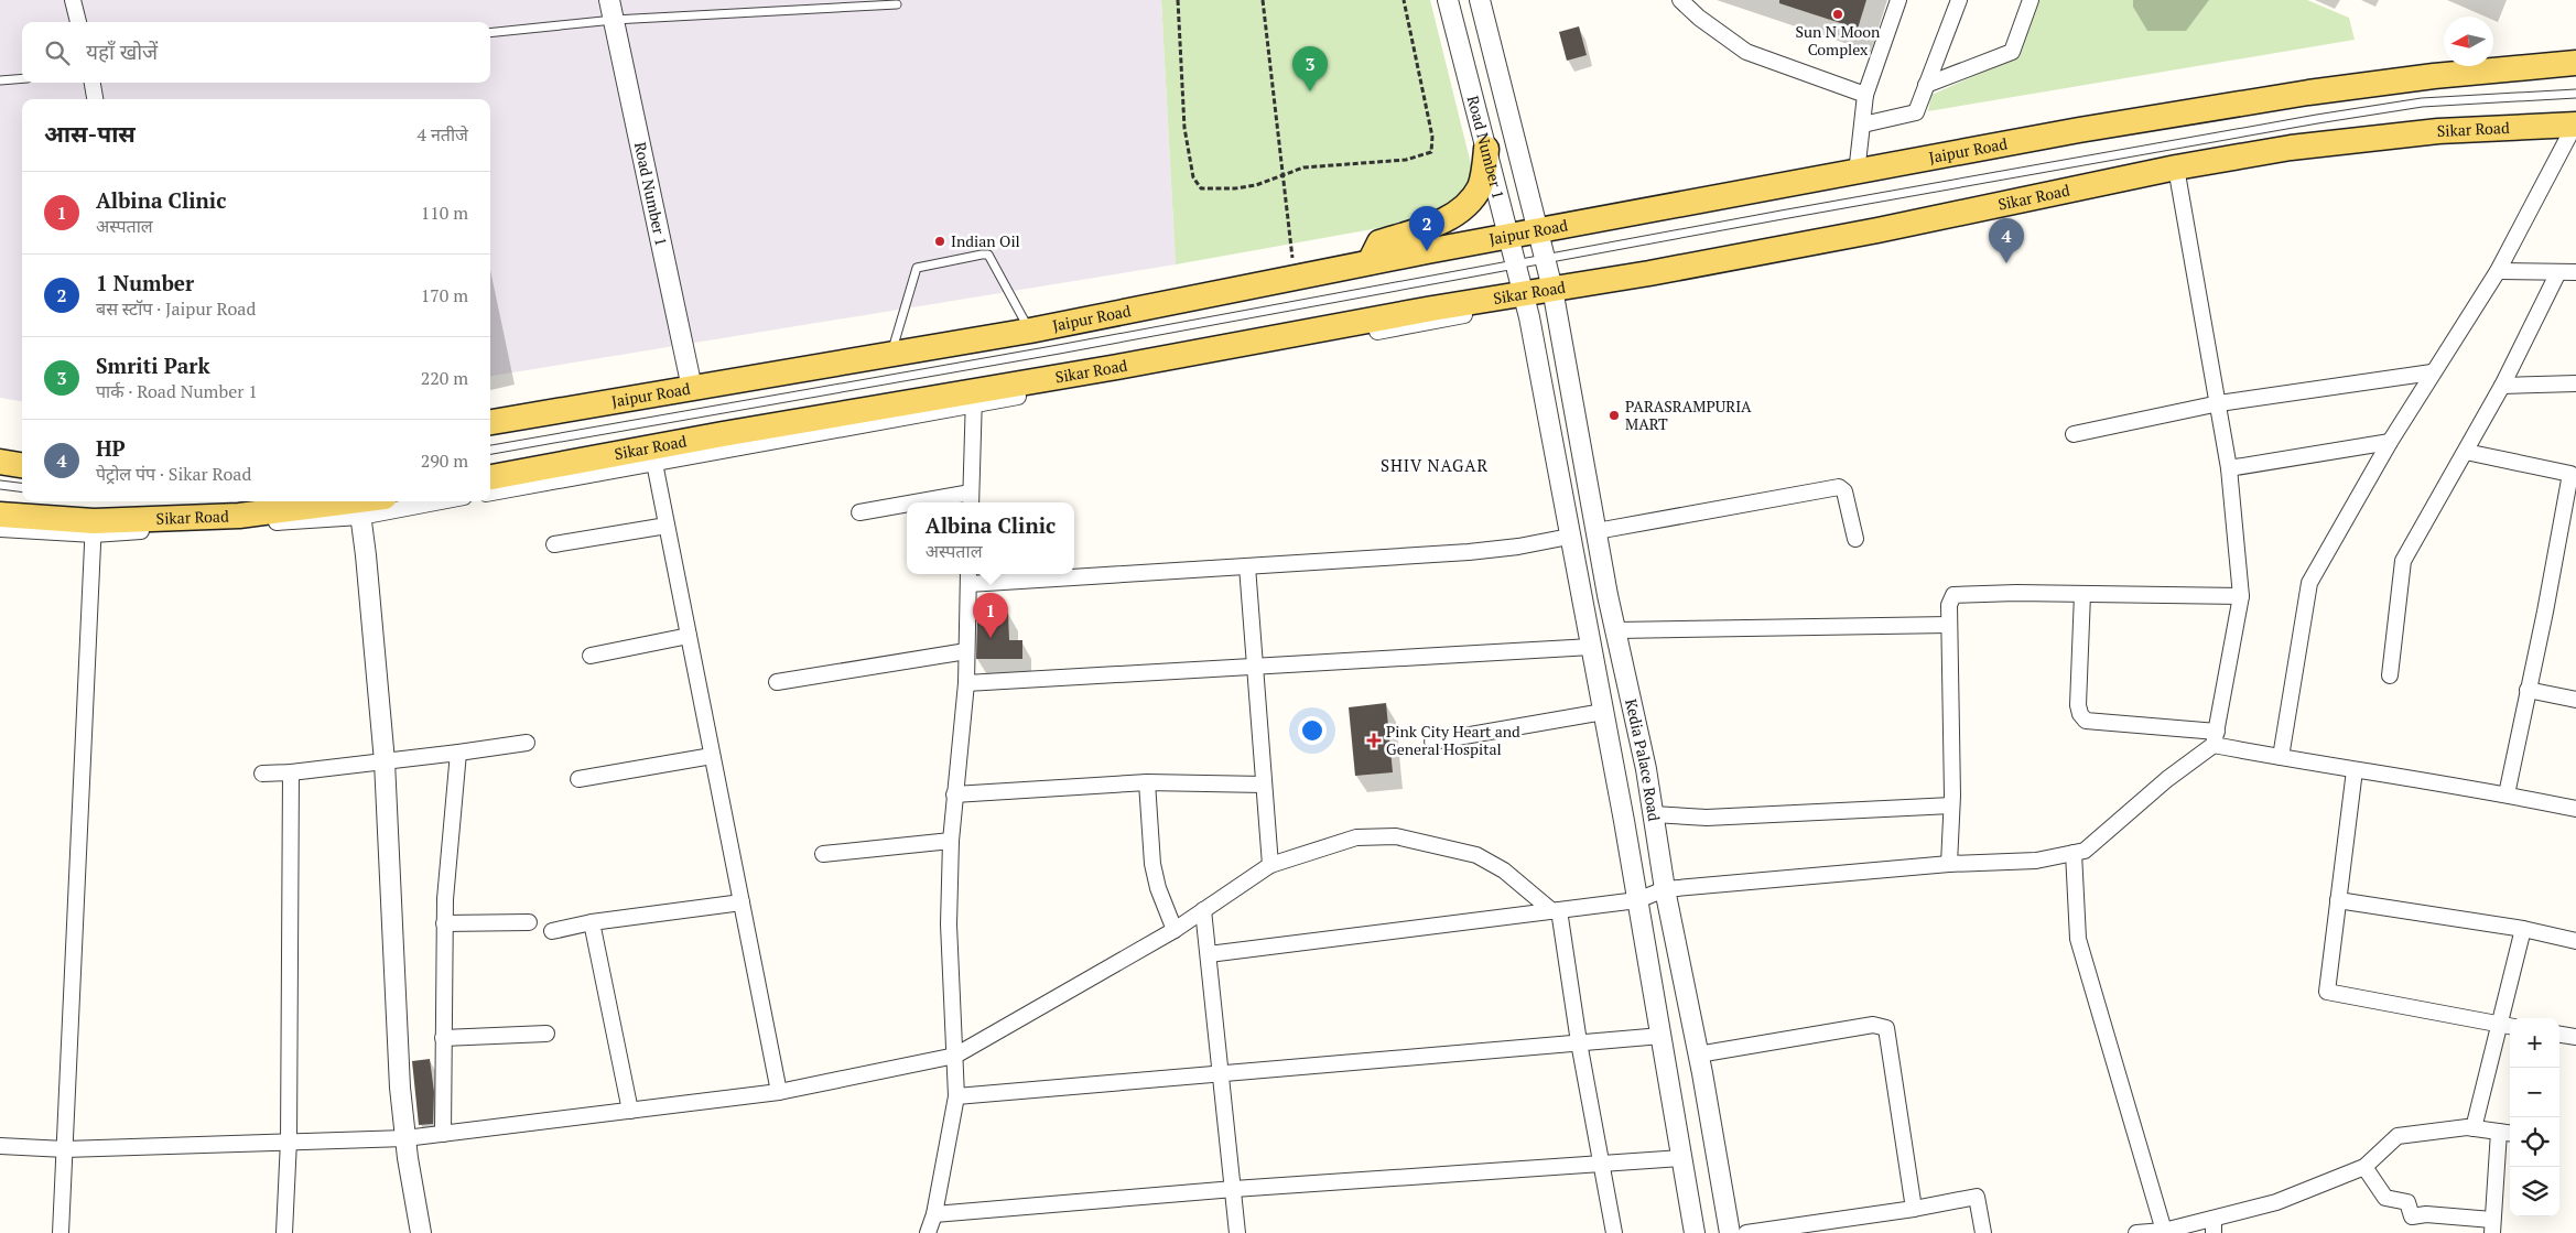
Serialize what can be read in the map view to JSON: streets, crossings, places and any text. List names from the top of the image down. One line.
{"streets":{"main road":["Sikar Road","Jaipur Road"],"street":["Road Number 1","Kedia Palace Road"]},"crossings":[["Sikar Road","Road Number 1"],["Sikar Road","Kedia Palace Road"],["Road Number 1","Jaipur Road"],["Road Number 1","Kedia Palace Road"]],"districts":["SHIV NAGAR"],"places":{"other":["Sun N Moon Complex","Indian Oil","PARASRAMPURIA MART"],"health":["Pink City Heart and General Hospital"]},"north":"left","page":{"search":"यहाँ खोजें","pins":["3","2","4","1"],"heading":["आस-पास","4 नतीजे"],"list":[{"mark":"1","name":"Albina Clinic","note":"अस्पताल","value":"110 m"},{"mark":"2","name":"1 Number","note":"बस स्टॉप · Jaipur Road","value":"170 m"},{"mark":"3","name":"Smriti Park","note":"पार्क · Road Number 1","value":"220 m"},{"mark":"4","name":"HP","note":"पेट्रोल पंप · Sikar Road","value":"290 m"}],"popup":["Albina Clinic","अस्पताल"],"map_buttons":["+","−"]}}
